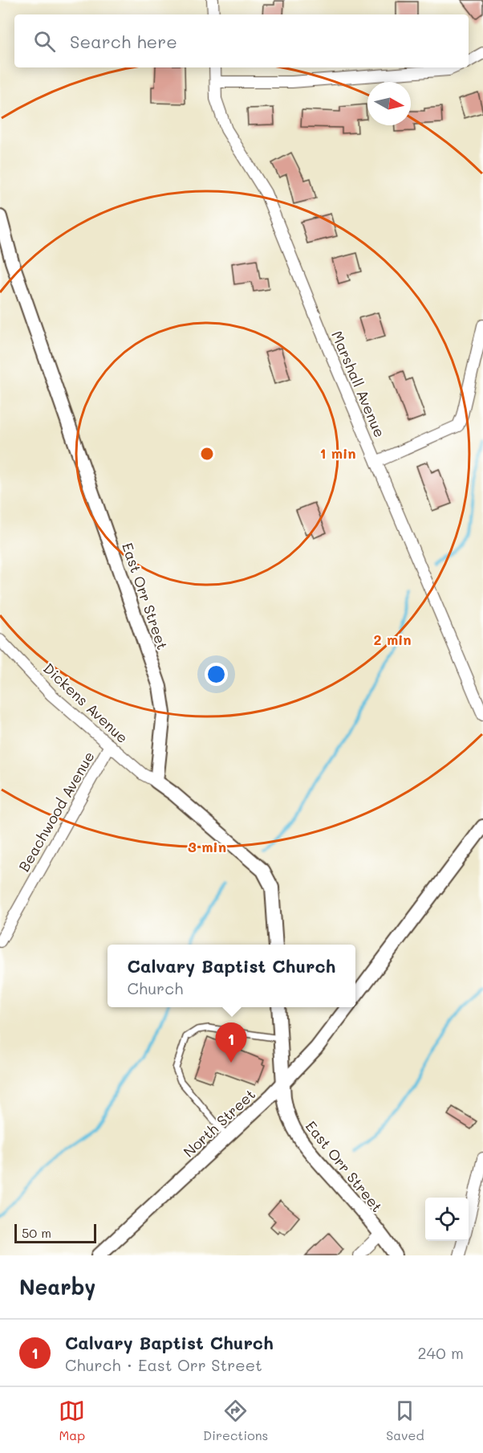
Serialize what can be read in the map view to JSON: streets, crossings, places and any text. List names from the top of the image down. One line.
{"streets":{"street":["Marshall Avenue","East Orr Street","Dickens Avenue","Beachwood Avenue","North Street"]},"crossings":[["East Orr Street","Dickens Avenue"],["East Orr Street","North Street"],["Dickens Avenue","Beachwood Avenue"]],"scale_bar":"50 m","north":"right","page":{"search":"Search here","popup":["Calvary Baptist Church","Church"],"pins":"1","scale":"50 m","heading":"Nearby","list":[{"mark":"1","name":"Calvary Baptist Church","note":"Church · East Orr Street","value":"240 m"}],"nav":["Map","Directions","Saved"]},"rings":["1 min","2 min","3 min"]}
